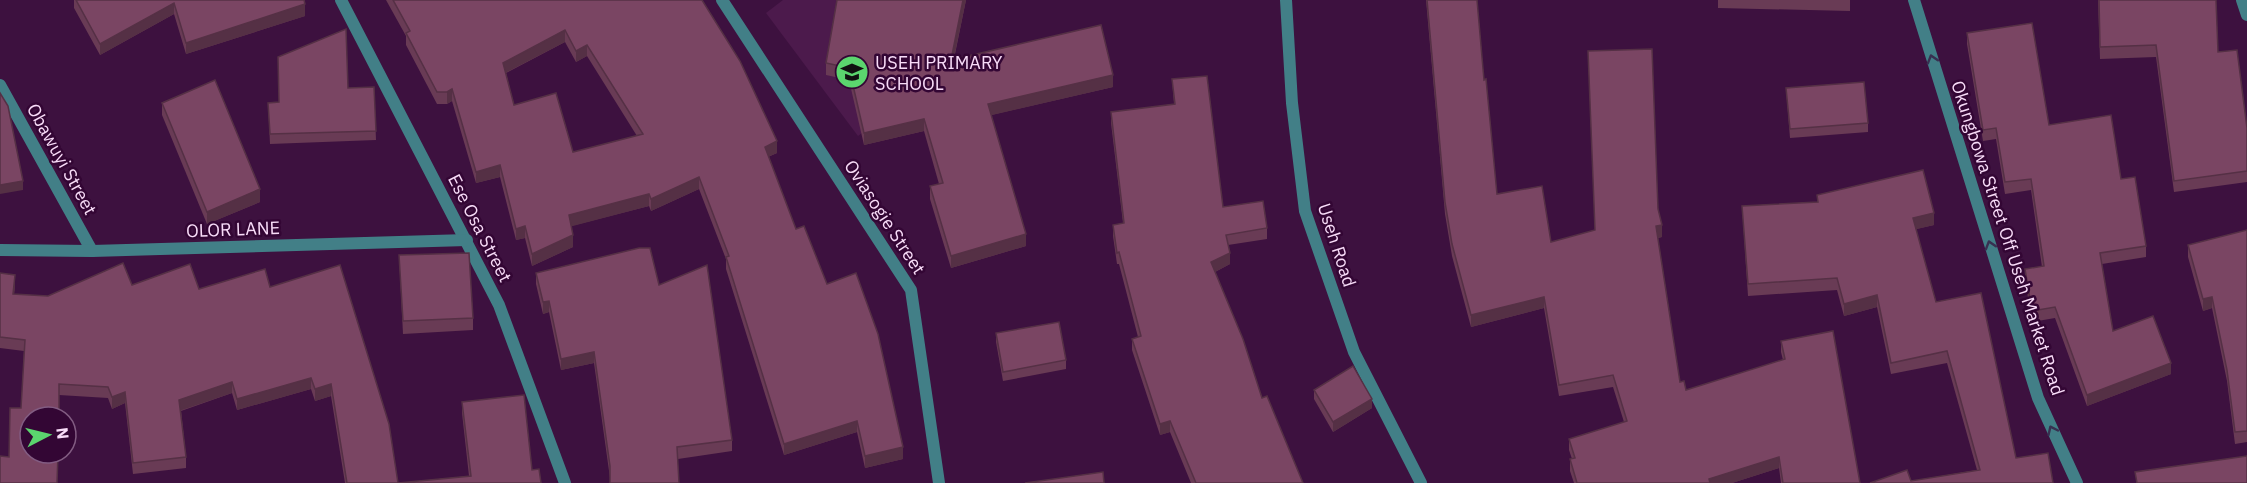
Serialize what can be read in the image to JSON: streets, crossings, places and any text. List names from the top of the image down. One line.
{"streets":{"street":["Obawuyi Street","Oviasogie Street","Ese Osa Street","OLOR LANE","Okungbowa Street Off Useh Market Road","Useh Road"]},"crossings":[["Obawuyi Street","OLOR LANE"],["Ese Osa Street","OLOR LANE"]],"one_way":["Okungbowa Street Off Useh Market Road"],"places":{"school or university":["USEH PRIMARY SCHOOL"]},"north":"right"}
